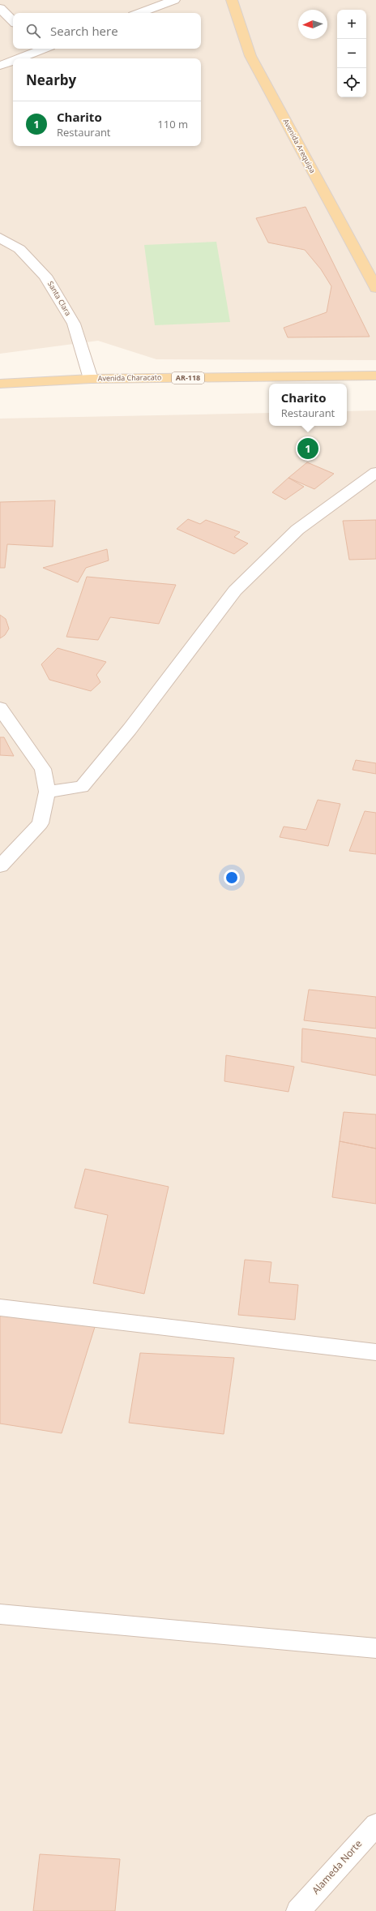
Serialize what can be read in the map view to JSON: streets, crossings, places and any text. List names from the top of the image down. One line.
{"streets":{"main road":["Avenida Arequipa","Avenida Characato","AR-118"],"street":["Santa Clara","Alameda Norte"]},"crossings":[["Santa Clara","Avenida Characato"]],"north":"left","page":{"map_buttons":["+","−"],"search":"Search here","heading":"Nearby","list":[{"mark":"1","name":"Charito","note":"Restaurant","value":"110 m"}],"popup":["Charito","Restaurant"],"pins":"1"}}
